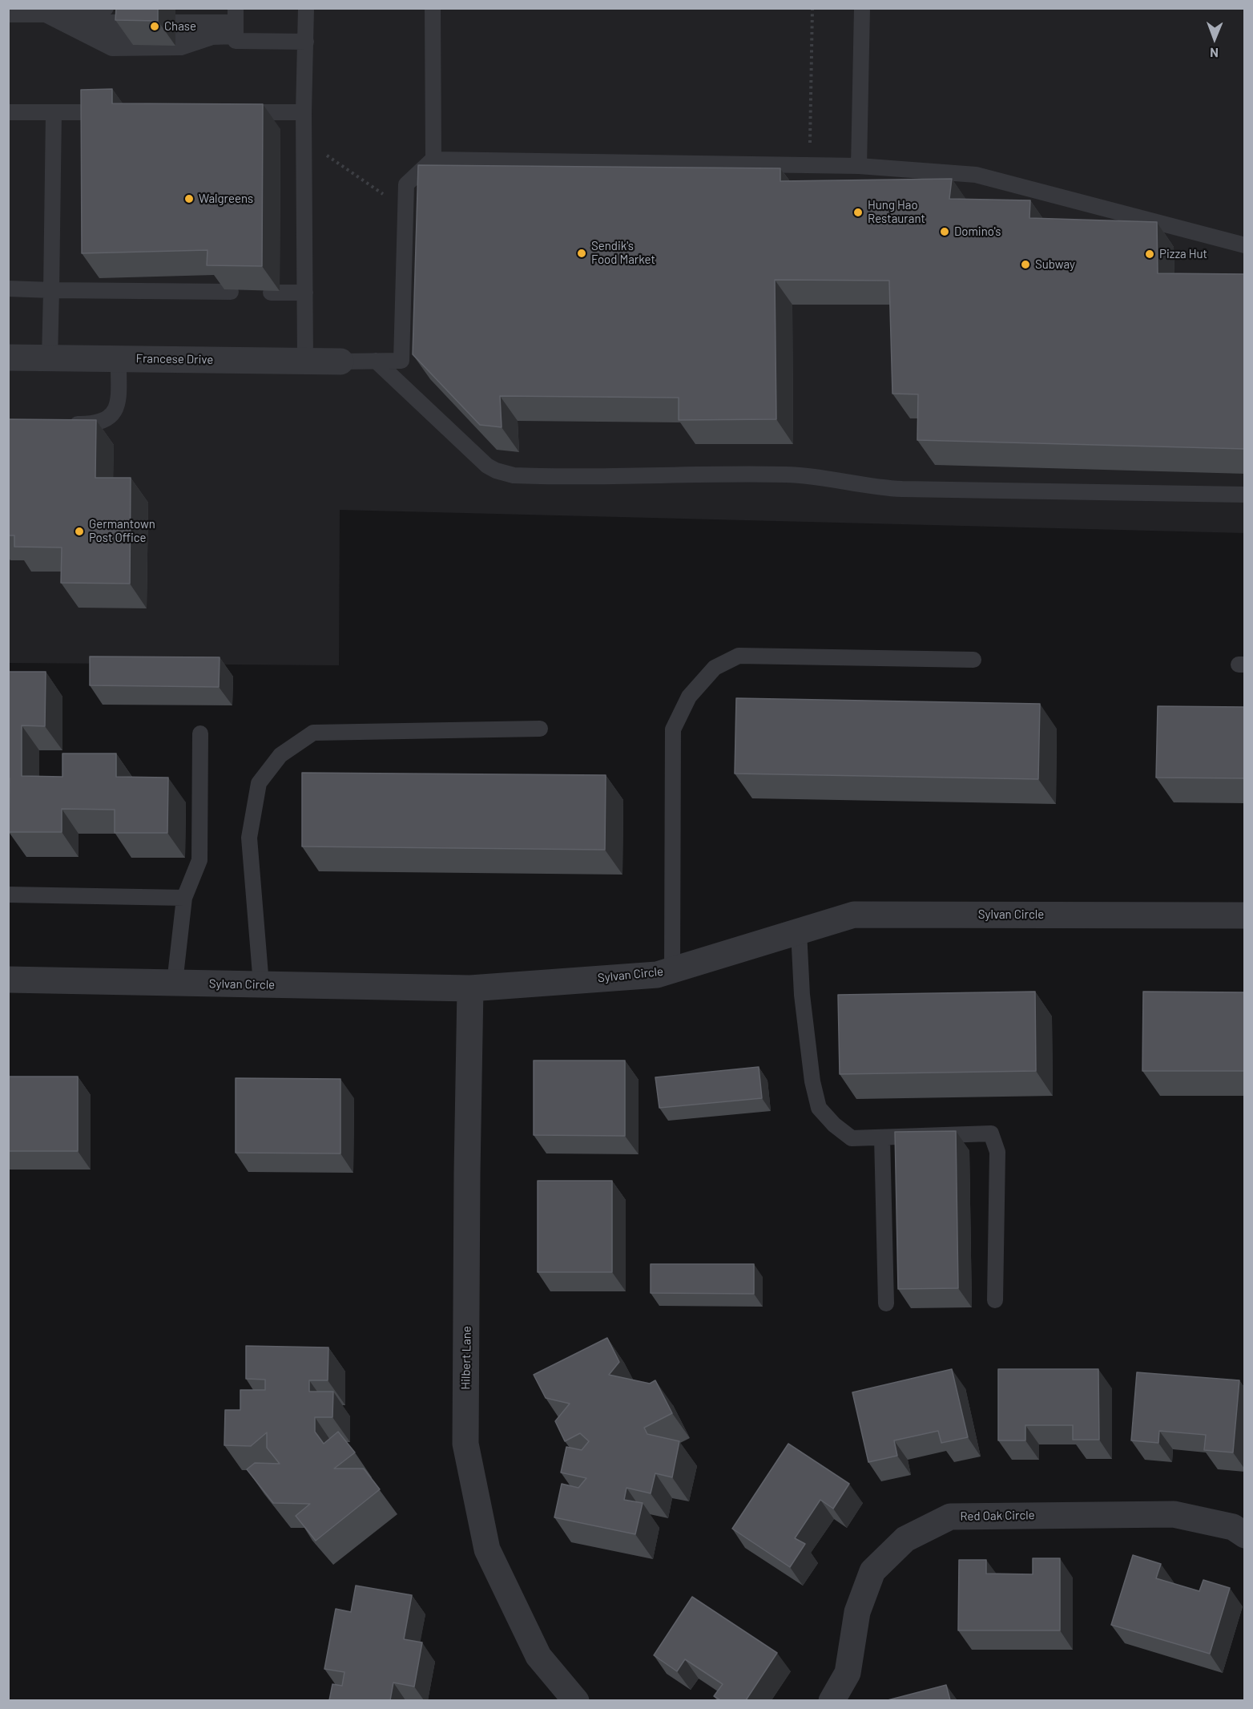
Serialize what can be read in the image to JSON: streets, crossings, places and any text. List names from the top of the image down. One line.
{"streets":{"street":["Francese Drive","Sylvan Circle","Hilbert Lane","Red Oak Circle"]},"crossings":[["Sylvan Circle","Hilbert Lane"]],"places":["Chase","Walgreens","Hung Hao Restaurant","Domino's","Sendik's Food Market","Pizza Hut","Subway","Germantown Post Office"],"north":"bottom"}
